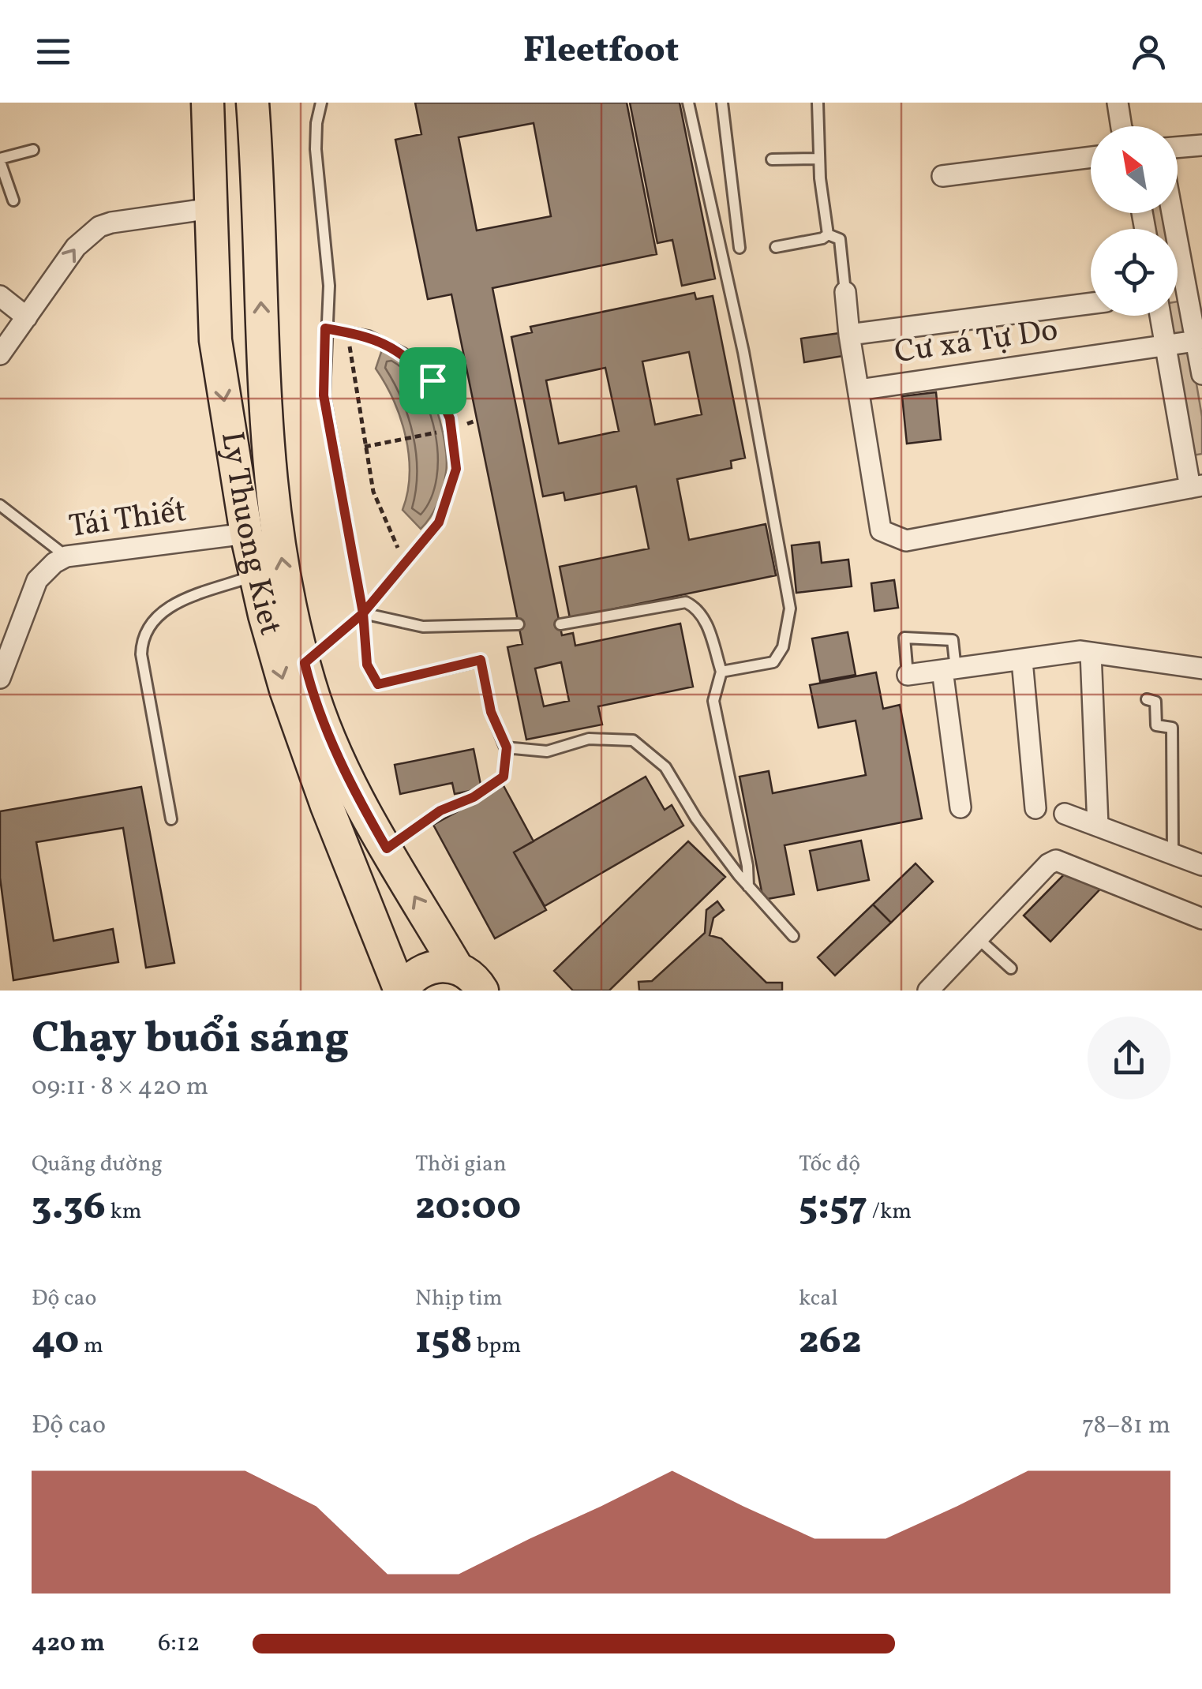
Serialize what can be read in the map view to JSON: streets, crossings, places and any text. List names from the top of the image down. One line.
{"streets":{"main road":["Ly Thuong Kiet"],"street":["Cư xá Tự Do","Tái Thiết"]},"crossings":[["Tái Thiết","Ly Thuong Kiet"]],"north":"top left","page":{"header":"Fleetfoot","heading":["Chạy buổi sáng","09:11 · 8 × 420 m"],"stats":[["Quãng đường","3.36 km"],["Thời gian","20:00"],["Tốc độ","5:57 /km"],["Độ cao","40 m"],["Nhịp tim","158 bpm"],["kcal","262"]],"chart":["Độ cao","78–81 m"],"list":[{"name":"420 m","note":"6:12"}]}}
